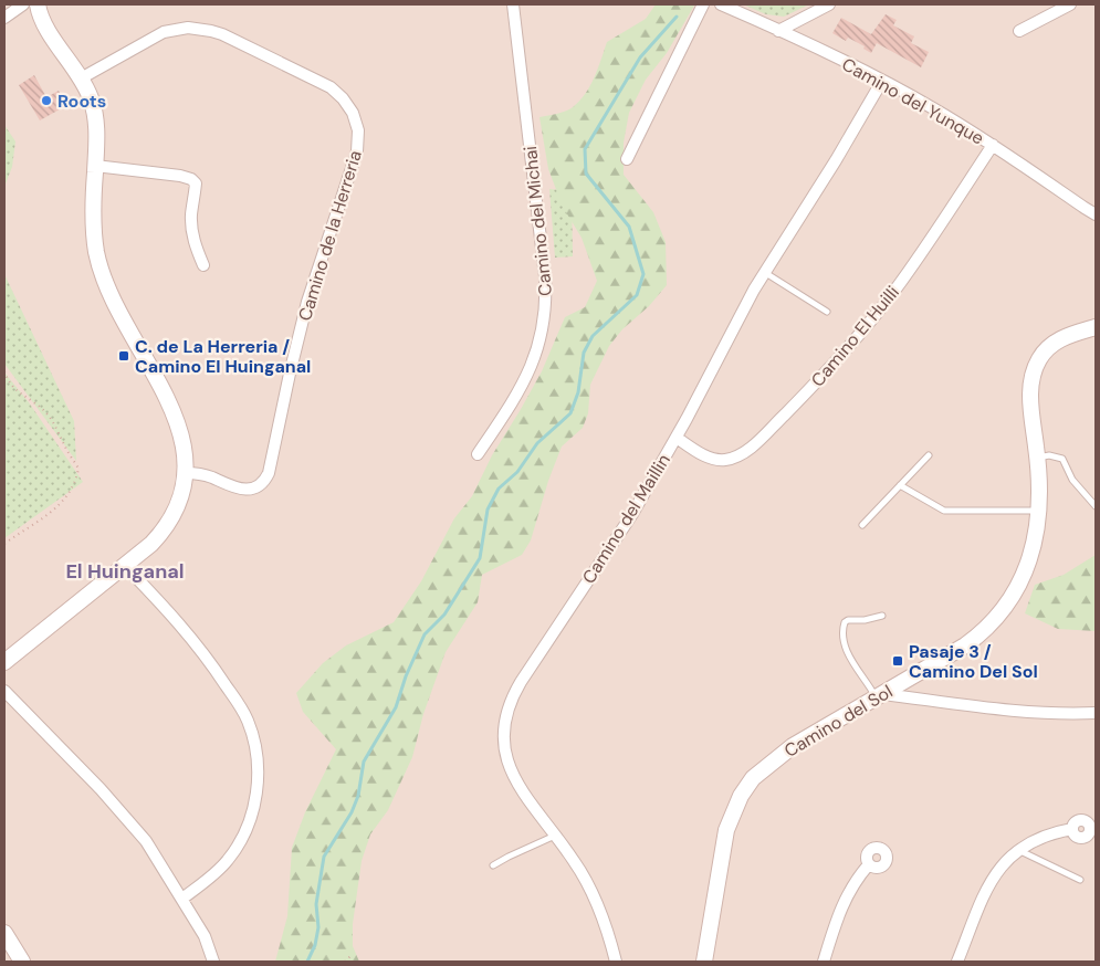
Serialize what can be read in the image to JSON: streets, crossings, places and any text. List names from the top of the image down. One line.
{"streets":{"street":["Camino del Yunque","Camino del Michai","Camino de la Herreria","Camino El Huilli","Camino del Maillin","Camino del Sol"]},"crossings":[["Camino del Yunque","Camino El Huilli"],["Camino del Yunque","Camino del Maillin"],["Camino El Huilli","Camino del Maillin"]],"districts":["El Huinganal"],"places":{"other":["Roots"],"transit":["C. de La Herreria / Camino El Huinganal","Pasaje 3 / Camino Del Sol"]}}
